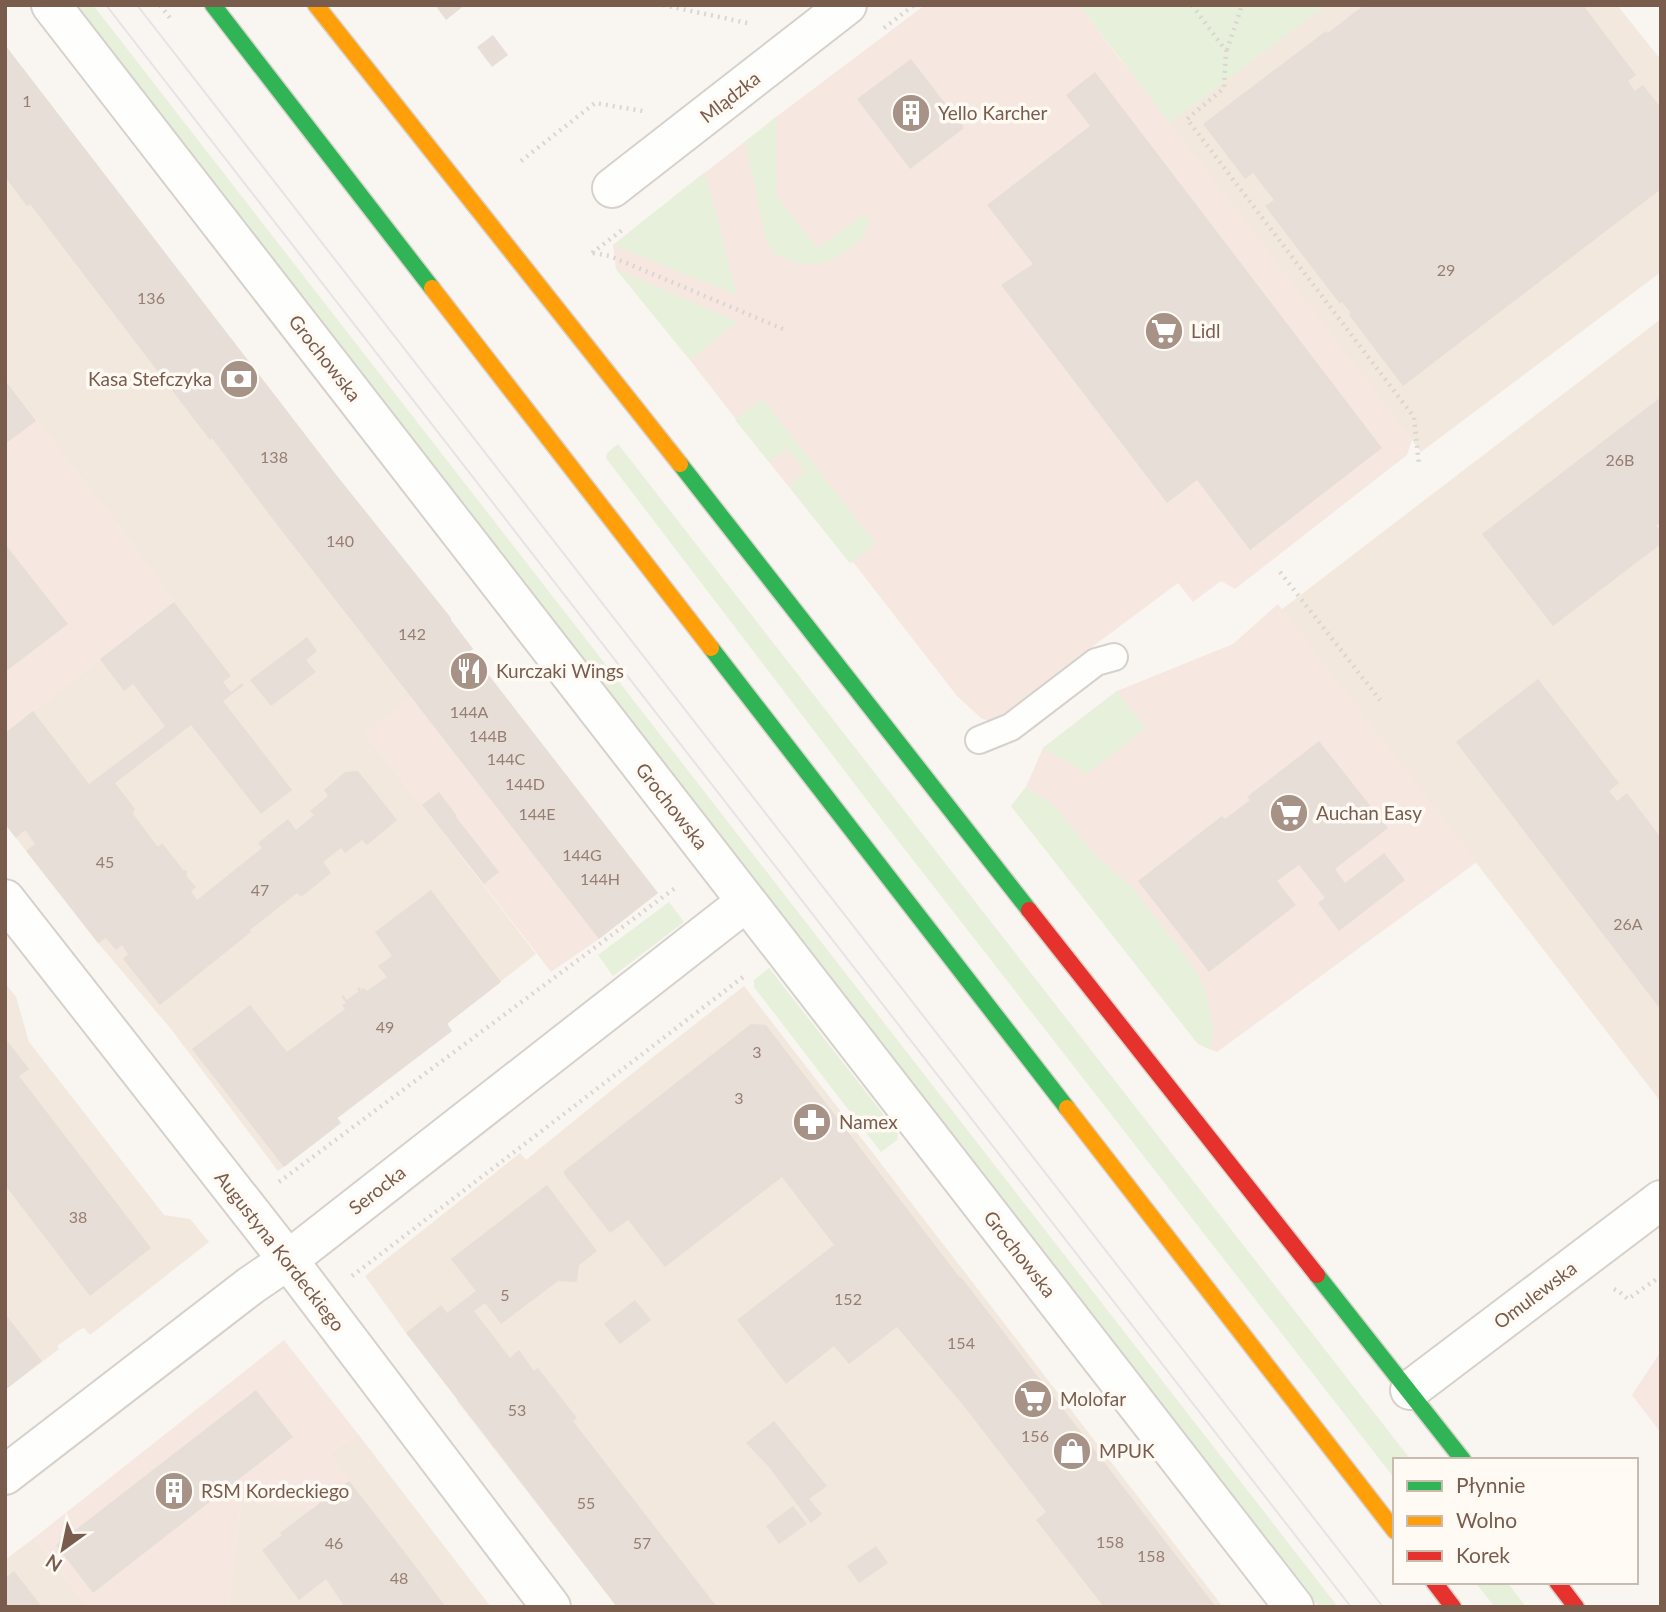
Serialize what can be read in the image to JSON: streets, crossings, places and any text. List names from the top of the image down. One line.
{"streets":{"street":["Mlądzka","Grochowska","Serocka","Augustyna Kordeckiego","Omulewska"]},"crossings":[["Grochowska","Serocka"],["Serocka","Augustyna Kordeckiego"]],"places":{"building":["Yello Karcher","RSM Kordeckiego"],"supermarket":["Lidl","Auchan Easy","Molofar"],"bank":["Kasa Stefczyka"],"restaurant":["Kurczaki Wings"],"pharmacy":["Namex"],"shop":["MPUK"]},"house_numbers":["1","29","136","138","26B","140","142","144A","144B","144C","144D","144E","144G","45","144H","47","26A","49","3","3","38","5","152","154","53","156","55","158","46","57","158","48"],"legend":["Płynnie","Wolno","Korek"],"north":"bottom left"}
